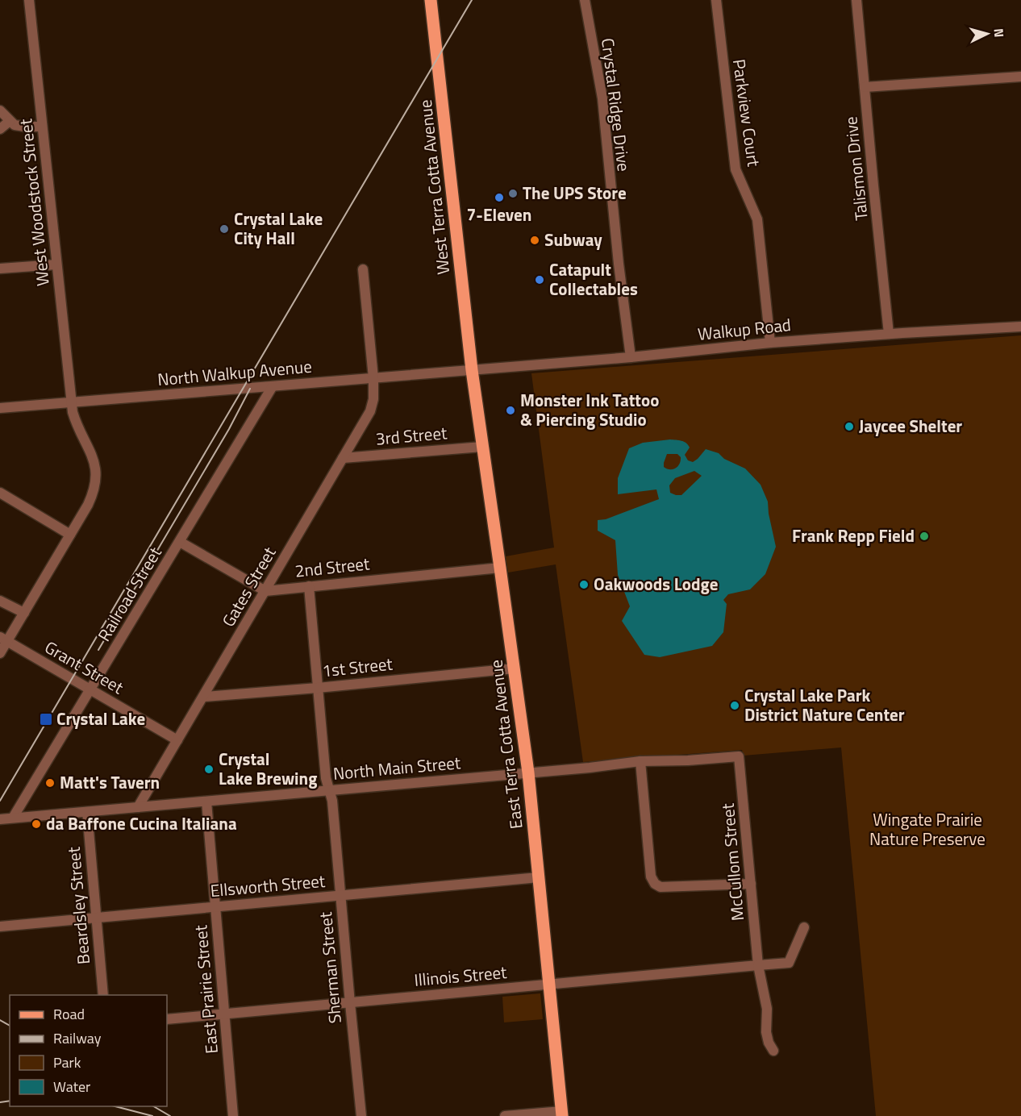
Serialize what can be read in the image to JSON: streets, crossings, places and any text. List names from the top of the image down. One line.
{"streets":{"main road":["West Terra Cotta Avenue","East Terra Cotta Avenue"],"street":["Crystal Ridge Drive","Parkview Court","Talismon Drive","West Woodstock Street","Walkup Road","North Walkup Avenue","3rd Street","2nd Street","Gates Street","Railroad Street","Grant Street","1st Street","North Main Street","McCullom Street","Ellsworth Street","Beardsley Street","Sherman Street","Illinois Street","East Prairie Street"]},"crossings":[["Crystal Ridge Drive","Walkup Road"],["Parkview Court","Walkup Road"],["Talismon Drive","Walkup Road"],["West Terra Cotta Avenue","Walkup Road"],["West Terra Cotta Avenue","North Walkup Avenue"],["West Terra Cotta Avenue","East Terra Cotta Avenue"],["West Woodstock Street","North Walkup Avenue"],["West Woodstock Street","Grant Street"],["Walkup Road","North Walkup Avenue"],["Walkup Road","East Terra Cotta Avenue"],["North Walkup Avenue","Gates Street"],["North Walkup Avenue","Railroad Street"],["North Walkup Avenue","East Terra Cotta Avenue"],["3rd Street","Gates Street"],["3rd Street","East Terra Cotta Avenue"],["2nd Street","Gates Street"],["2nd Street","East Terra Cotta Avenue"],["2nd Street","Sherman Street"],["Gates Street","Grant Street"],["Gates Street","1st Street"],["Gates Street","North Main Street"],["Railroad Street","Grant Street"],["Railroad Street","North Main Street"],["1st Street","East Terra Cotta Avenue"],["1st Street","Sherman Street"],["East Terra Cotta Avenue","North Main Street"],["East Terra Cotta Avenue","Ellsworth Street"],["East Terra Cotta Avenue","Illinois Street"],["North Main Street","McCullom Street"],["North Main Street","Beardsley Street"],["North Main Street","Sherman Street"],["North Main Street","East Prairie Street"],["McCullom Street","Illinois Street"],["Ellsworth Street","Beardsley Street"],["Ellsworth Street","Sherman Street"],["Ellsworth Street","East Prairie Street"],["Sherman Street","Illinois Street"],["Illinois Street","East Prairie Street"]],"parks":["Wingate Prairie Nature Preserve"],"places":{"other":["The UPS Store","7-Eleven","Crystal Lake City Hall","Subway","Catapult Collectables","Monster Ink Tattoo & Piercing Studio","Jaycee Shelter","Frank Repp Field","Oakwoods Lodge","Crystal Lake Park District Nature Center","Crystal Lake Brewing","Matt's Tavern","da Baffone Cucina Italiana"],"transit":["Crystal Lake"]},"legend":["Road","Railway","Park","Water"],"north":"right"}
